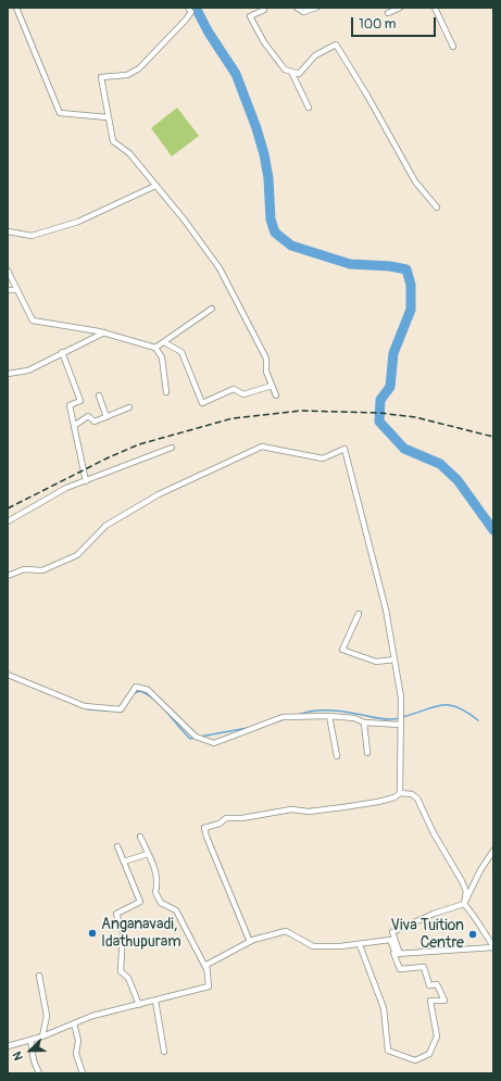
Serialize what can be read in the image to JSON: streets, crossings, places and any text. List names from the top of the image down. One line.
{"places":["Anganavadi, Idathupuram","Viva Tuition Centre"],"scale_bar":"100 m","north":"bottom left"}
